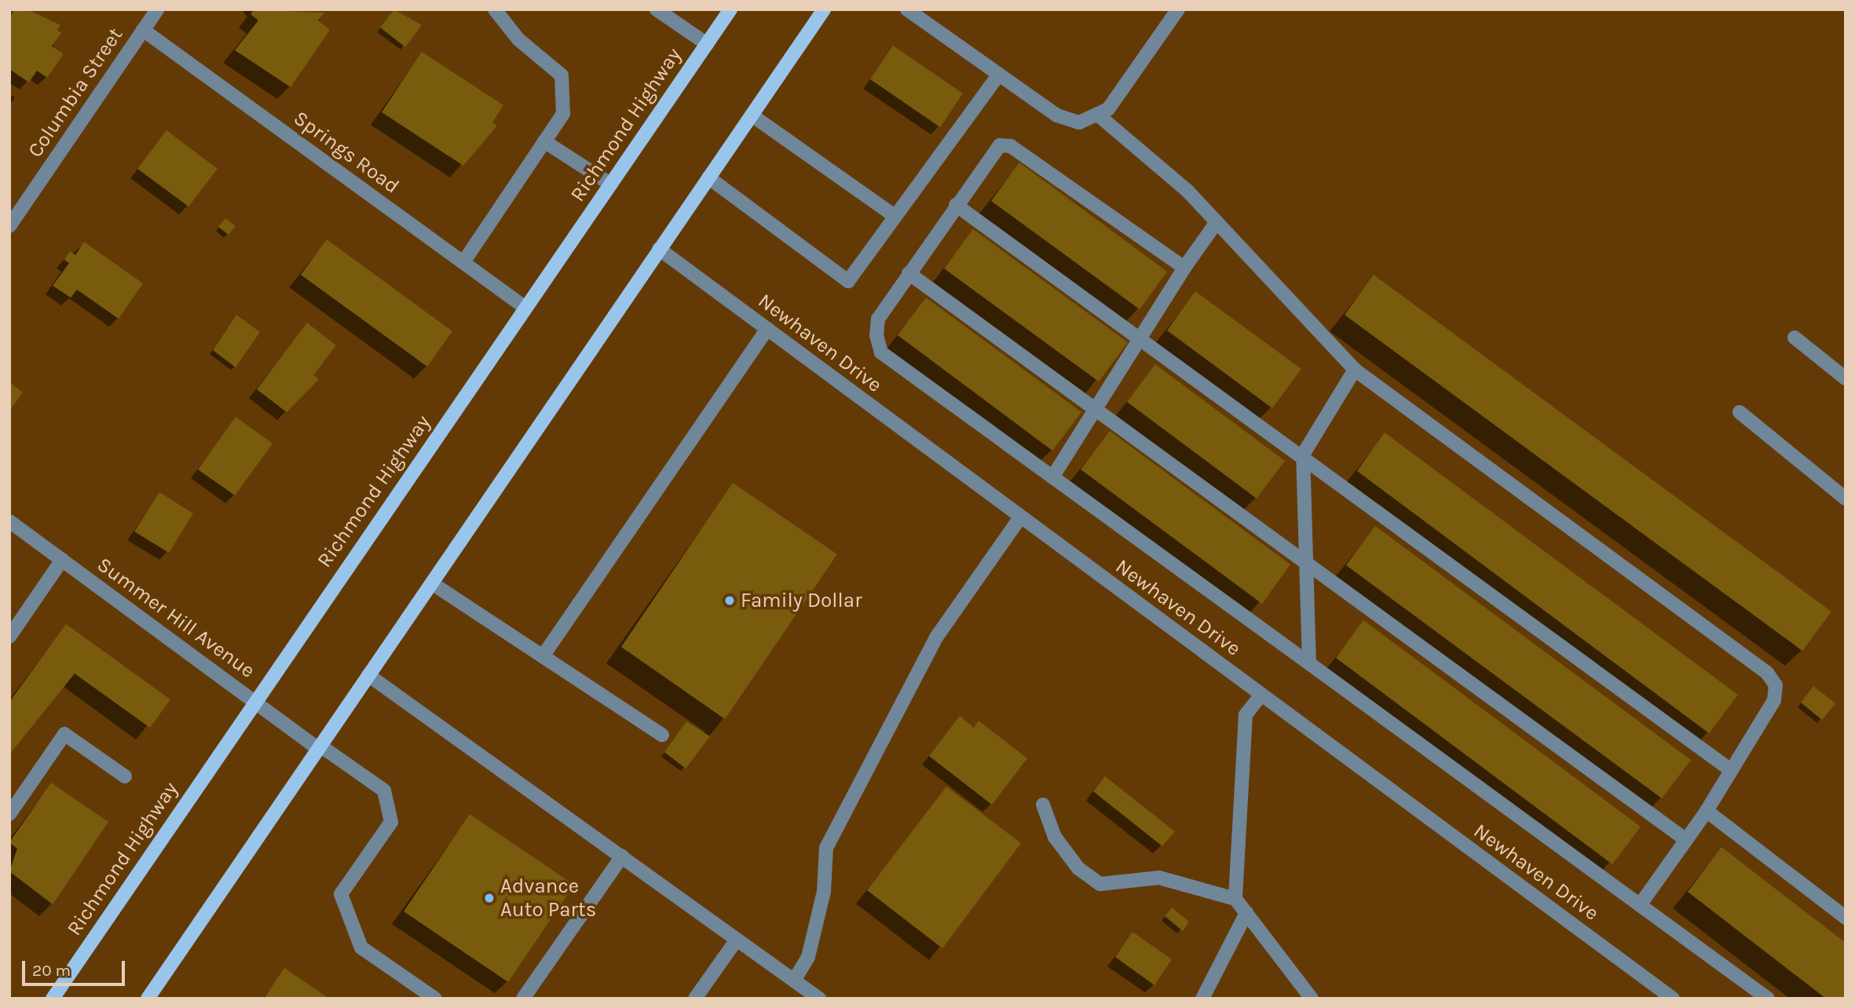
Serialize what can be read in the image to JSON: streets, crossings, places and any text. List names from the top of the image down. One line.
{"streets":{"main road":["Richmond Highway"],"street":["Columbia Street","Springs Road","Newhaven Drive","Summer Hill Avenue"]},"crossings":[["Columbia Street","Springs Road"],["Richmond Highway","Springs Road"],["Richmond Highway","Summer Hill Avenue"]],"places":["Family Dollar","Advance Auto Parts"],"scale_bar":"20 m"}
